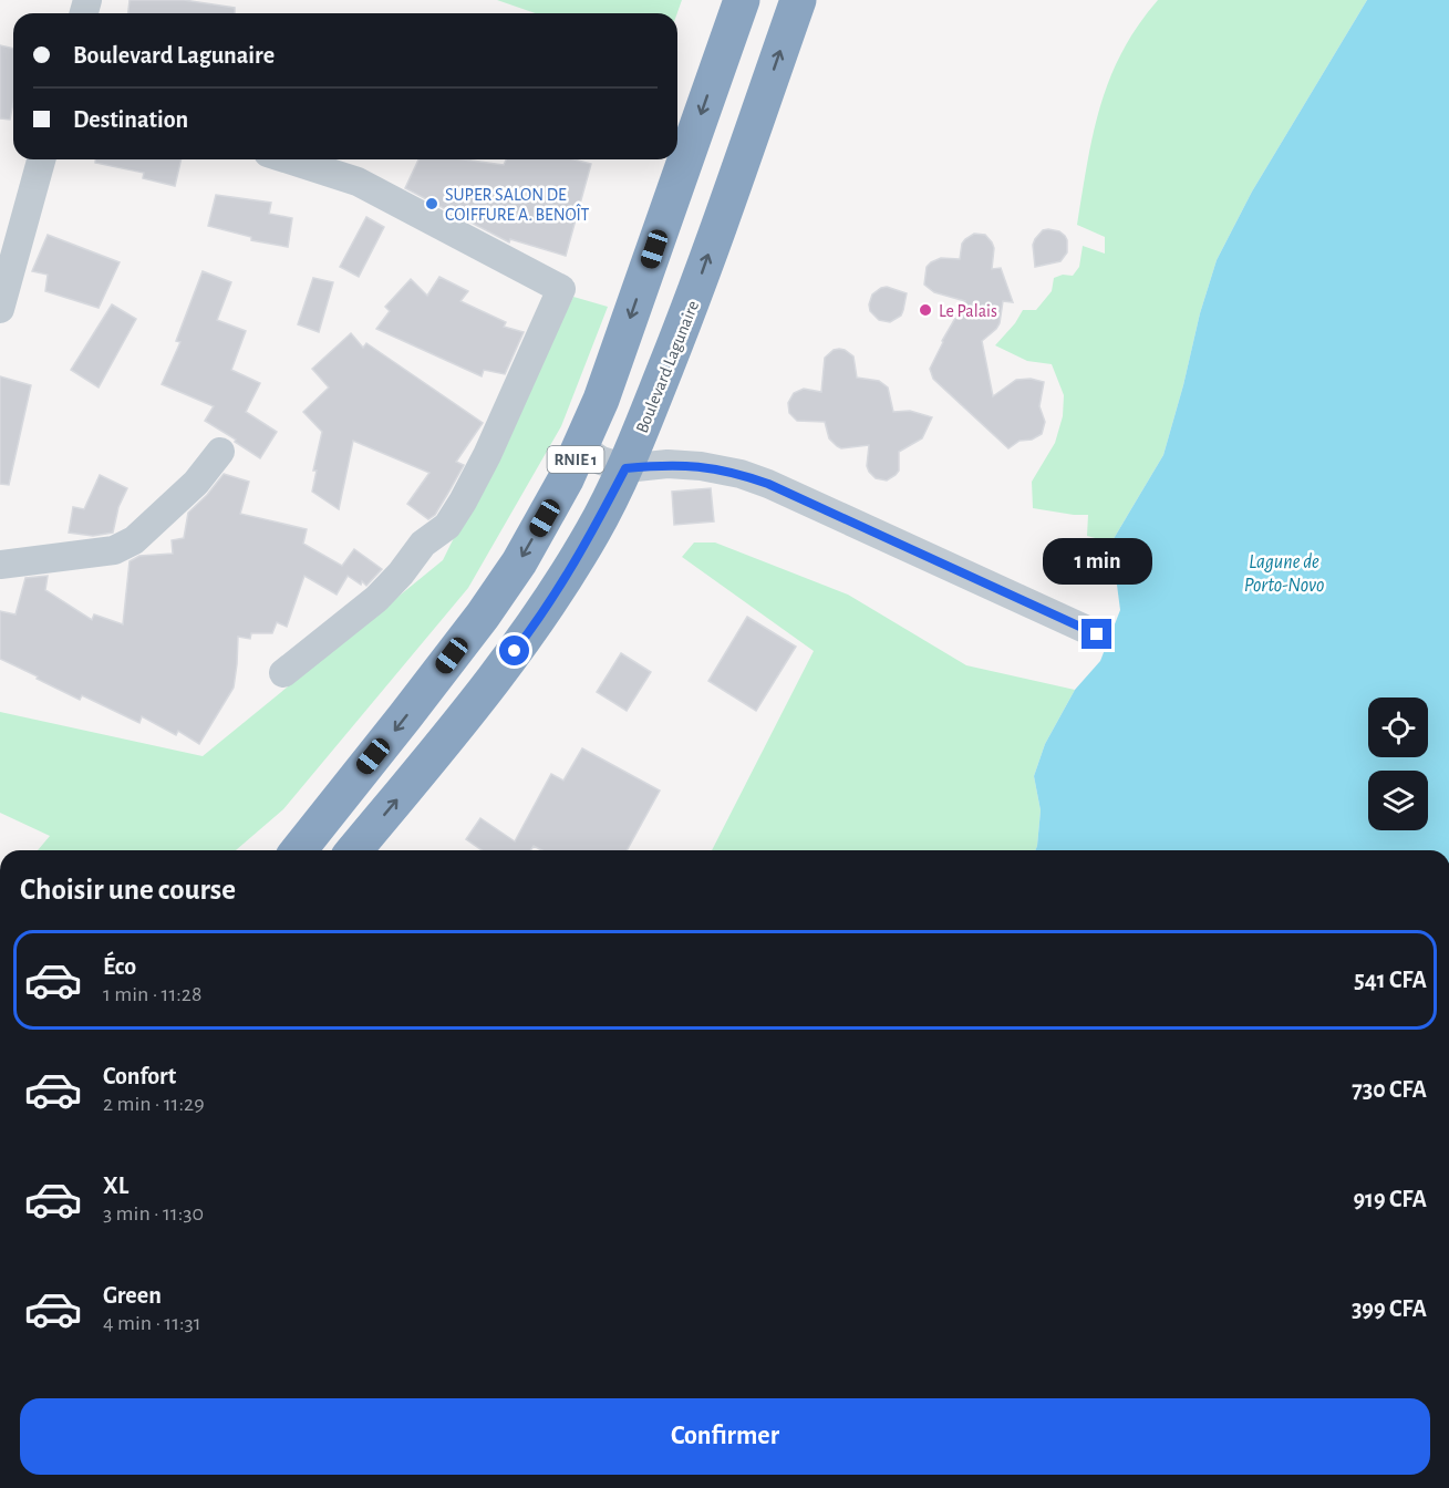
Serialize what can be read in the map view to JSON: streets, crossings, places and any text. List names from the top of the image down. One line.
{"streets":{"highway":["Boulevard Lagunaire","RNIE 1"]},"water":["Lagune de Porto-Novo"],"places":["SUPER SALON DE COIFFURE A. BENOÎT","Le Palais"],"page":{"banner":["Boulevard Lagunaire","Destination"],"bubble":"1 min","heading":"Choisir une course","list":[{"name":"Éco","note":"1 min · 11:28","value":"541 CFA"},{"name":"Confort","note":"2 min · 11:29","value":"730 CFA"},{"name":"XL","note":"3 min · 11:30","value":"919 CFA"},{"name":"Green","note":"4 min · 11:31","value":"399 CFA"}],"buttons":"Confirmer"}}
